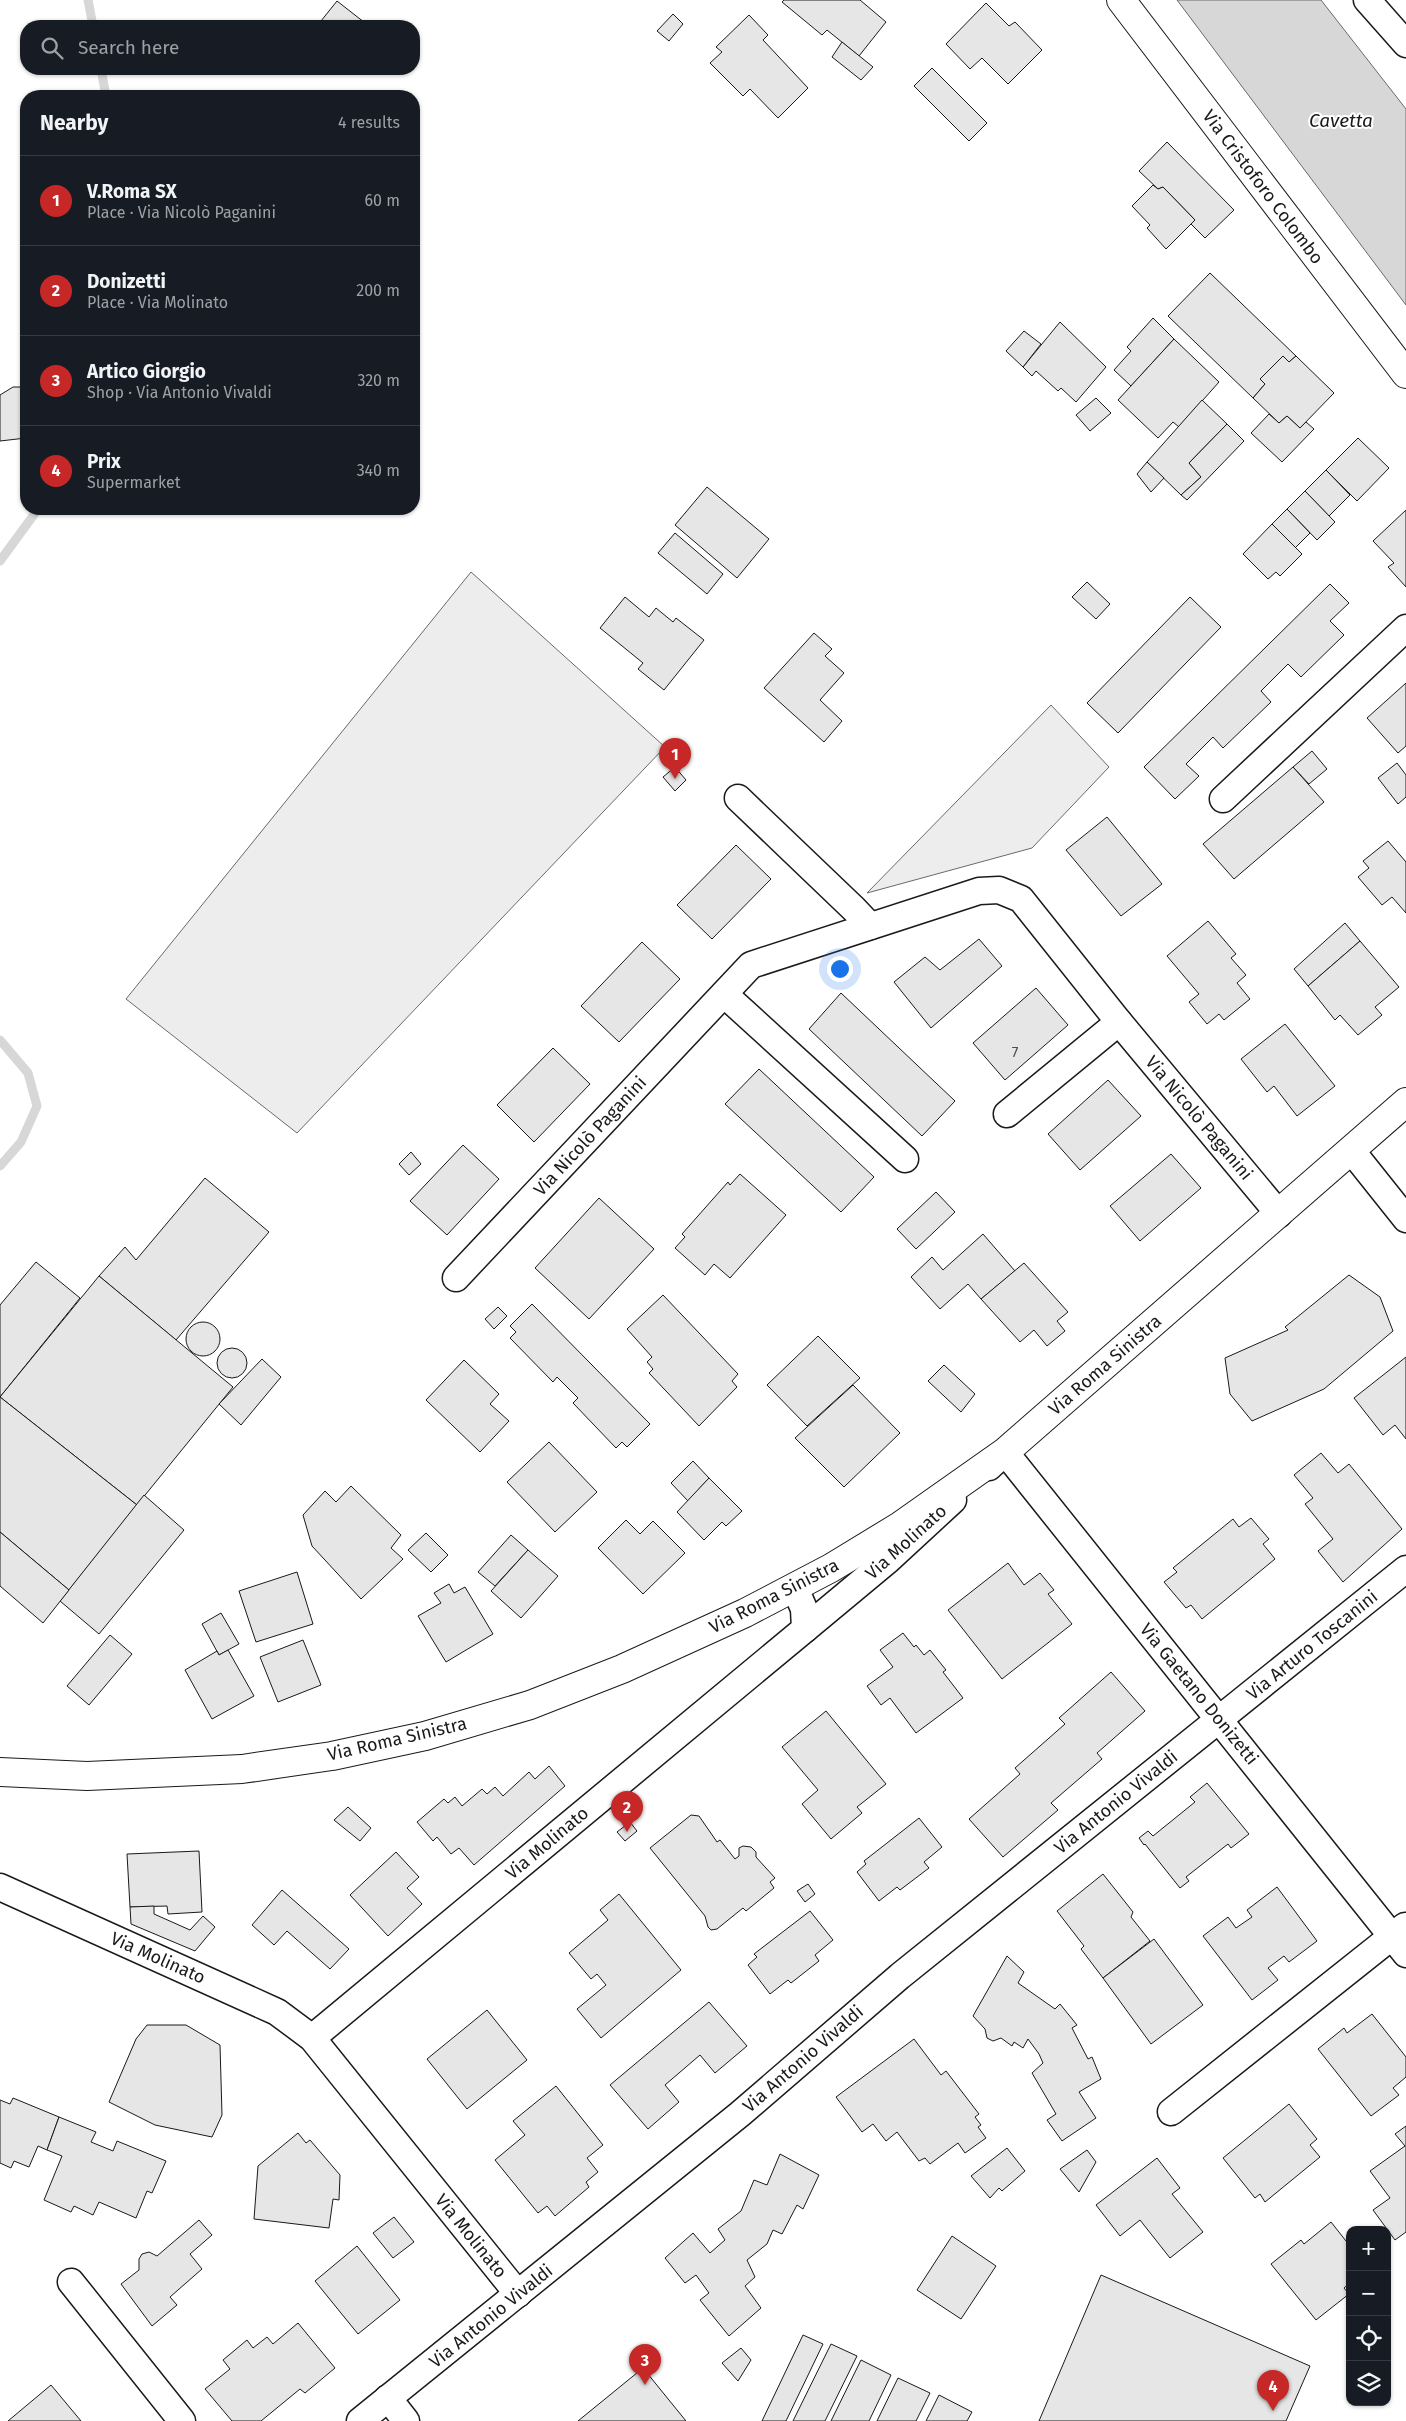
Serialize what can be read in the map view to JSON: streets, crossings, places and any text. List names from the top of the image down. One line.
{"streets":{"street":["Via Cristoforo Colombo","Via Nicolò Paganini","Via Roma Sinistra","Via Molinato","Via Arturo Toscanini","Via Gaetano Donizetti","Via Antonio Vivaldi"]},"crossings":[["Via Nicolò Paganini","Via Roma Sinistra"],["Via Roma Sinistra","Via Molinato"],["Via Roma Sinistra","Via Gaetano Donizetti"],["Via Molinato","Via Gaetano Donizetti"],["Via Molinato","Via Antonio Vivaldi"],["Via Arturo Toscanini","Via Gaetano Donizetti"],["Via Arturo Toscanini","Via Antonio Vivaldi"],["Via Gaetano Donizetti","Via Antonio Vivaldi"]],"water":["Cavetta"],"house_numbers":["7"],"page":{"search":"Search here","heading":["Nearby","4 results"],"list":[{"mark":"1","name":"V.Roma SX","note":"Place · Via Nicolò Paganini","value":"60 m"},{"mark":"2","name":"Donizetti","note":"Place · Via Molinato","value":"200 m"},{"mark":"3","name":"Artico Giorgio","note":"Shop · Via Antonio Vivaldi","value":"320 m"},{"mark":"4","name":"Prix","note":"Supermarket","value":"340 m"}],"pins":["1","2","3","4"],"map_buttons":["+","−"]}}
